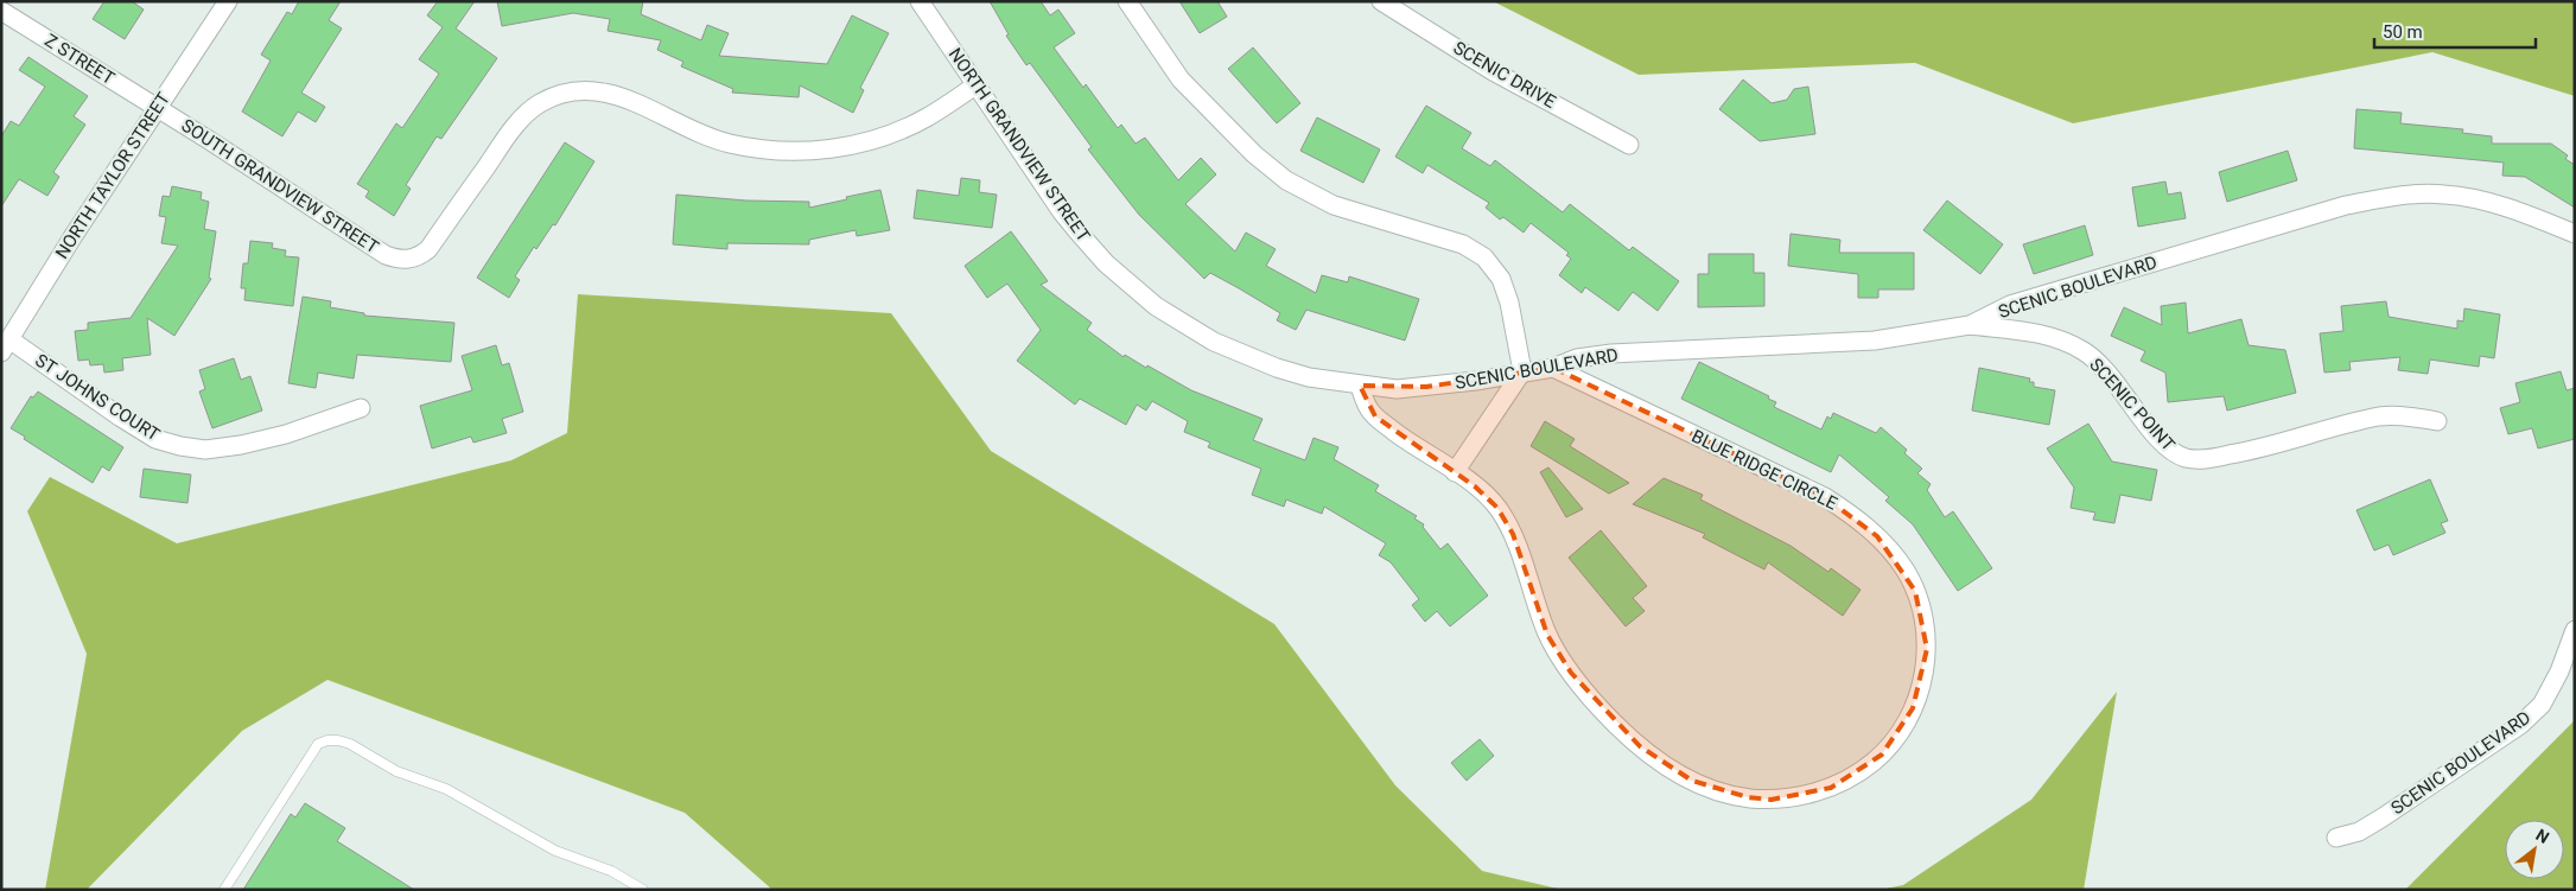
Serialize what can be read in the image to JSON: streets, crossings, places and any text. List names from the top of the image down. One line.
{"streets":{"street":["Z STREET","SCENIC DRIVE","NORTH GRANDVIEW STREET","NORTH TAYLOR STREET","SOUTH GRANDVIEW STREET","SCENIC BOULEVARD","ST JOHNS COURT","SCENIC POINT","BLUE RIDGE CIRCLE"]},"crossings":[["Z STREET","NORTH TAYLOR STREET"],["Z STREET","SOUTH GRANDVIEW STREET"],["NORTH GRANDVIEW STREET","SOUTH GRANDVIEW STREET"],["NORTH GRANDVIEW STREET","SCENIC BOULEVARD"],["NORTH TAYLOR STREET","SOUTH GRANDVIEW STREET"],["NORTH TAYLOR STREET","ST JOHNS COURT"],["SCENIC BOULEVARD","SCENIC POINT"],["SCENIC BOULEVARD","BLUE RIDGE CIRCLE"]],"scale_bar":"50 m","north":"top right"}
